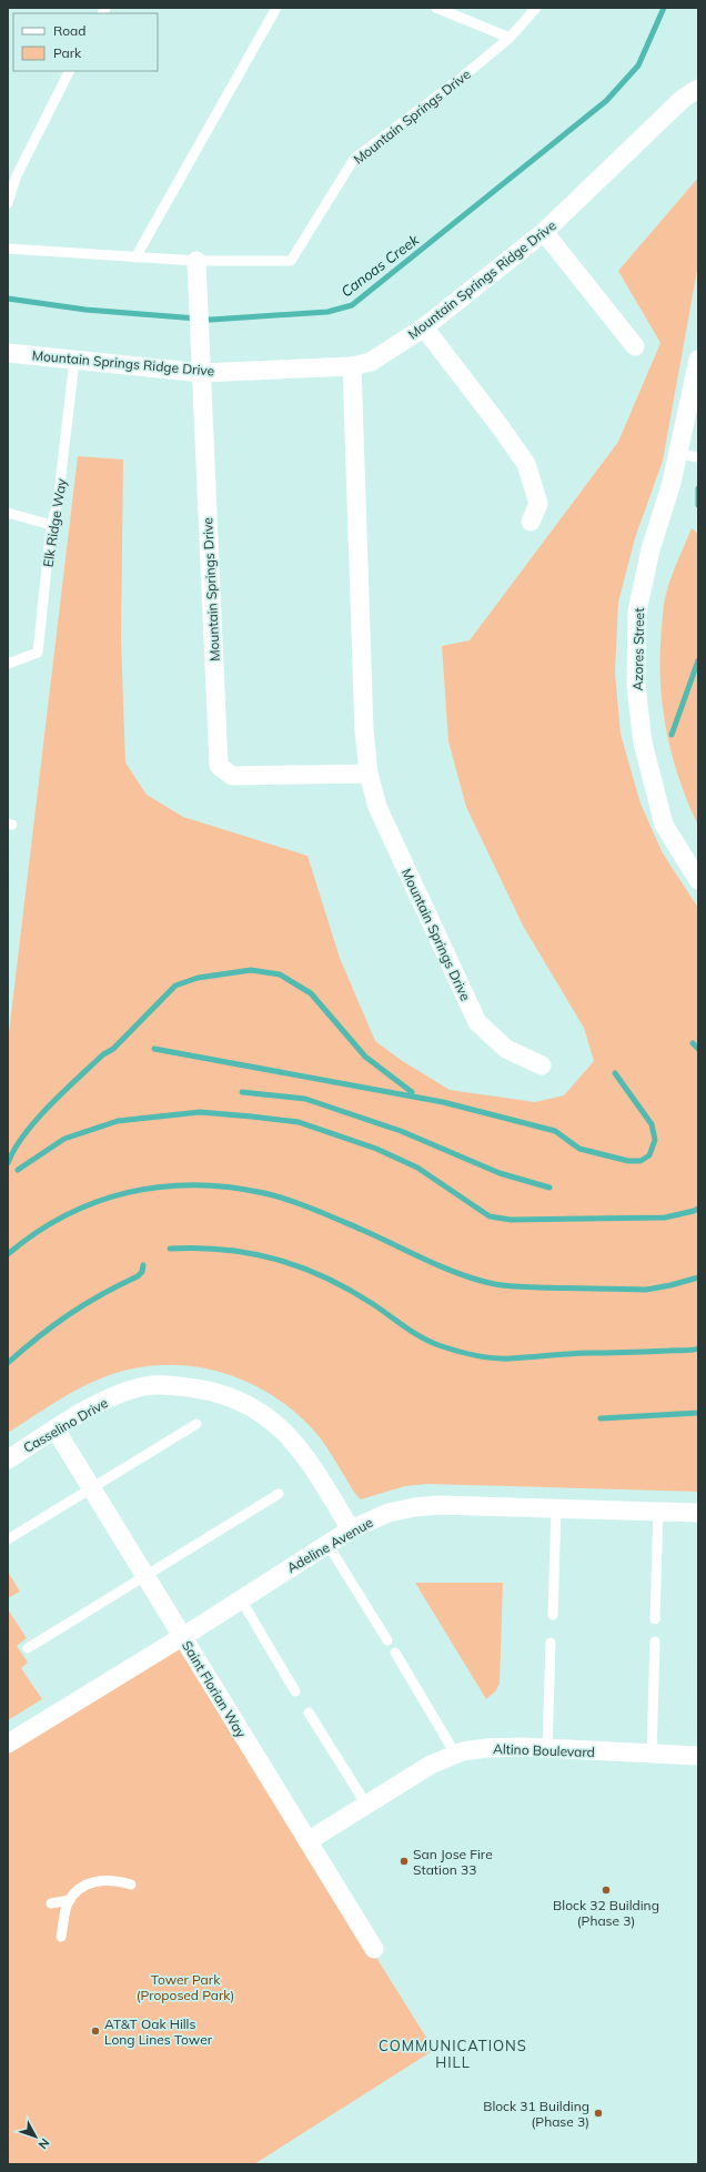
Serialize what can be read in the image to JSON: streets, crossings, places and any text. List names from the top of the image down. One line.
{"streets":{"street":["Mountain Springs Drive","Mountain Springs Ridge Drive","Azores Street","Casselino Drive","Adeline Avenue","Saint Florian Way","Altino Boulevard"],"lane":["Elk Ridge Way"]},"crossings":[["Mountain Springs Drive","Mountain Springs Ridge Drive"],["Mountain Springs Ridge Drive","Elk Ridge Way"],["Casselino Drive","Adeline Avenue"],["Casselino Drive","Saint Florian Way"],["Adeline Avenue","Saint Florian Way"],["Saint Florian Way","Altino Boulevard"]],"districts":["COMMUNICATIONS HILL"],"water":["Canoas Creek"],"parks":["Tower Park (Proposed Park)"],"places":["San Jose Fire Station 33","Block 32 Building (Phase 3)","AT&T Oak Hills Long Lines Tower","Block 31 Building (Phase 3)"],"legend":["Road","Park"],"north":"bottom right"}
